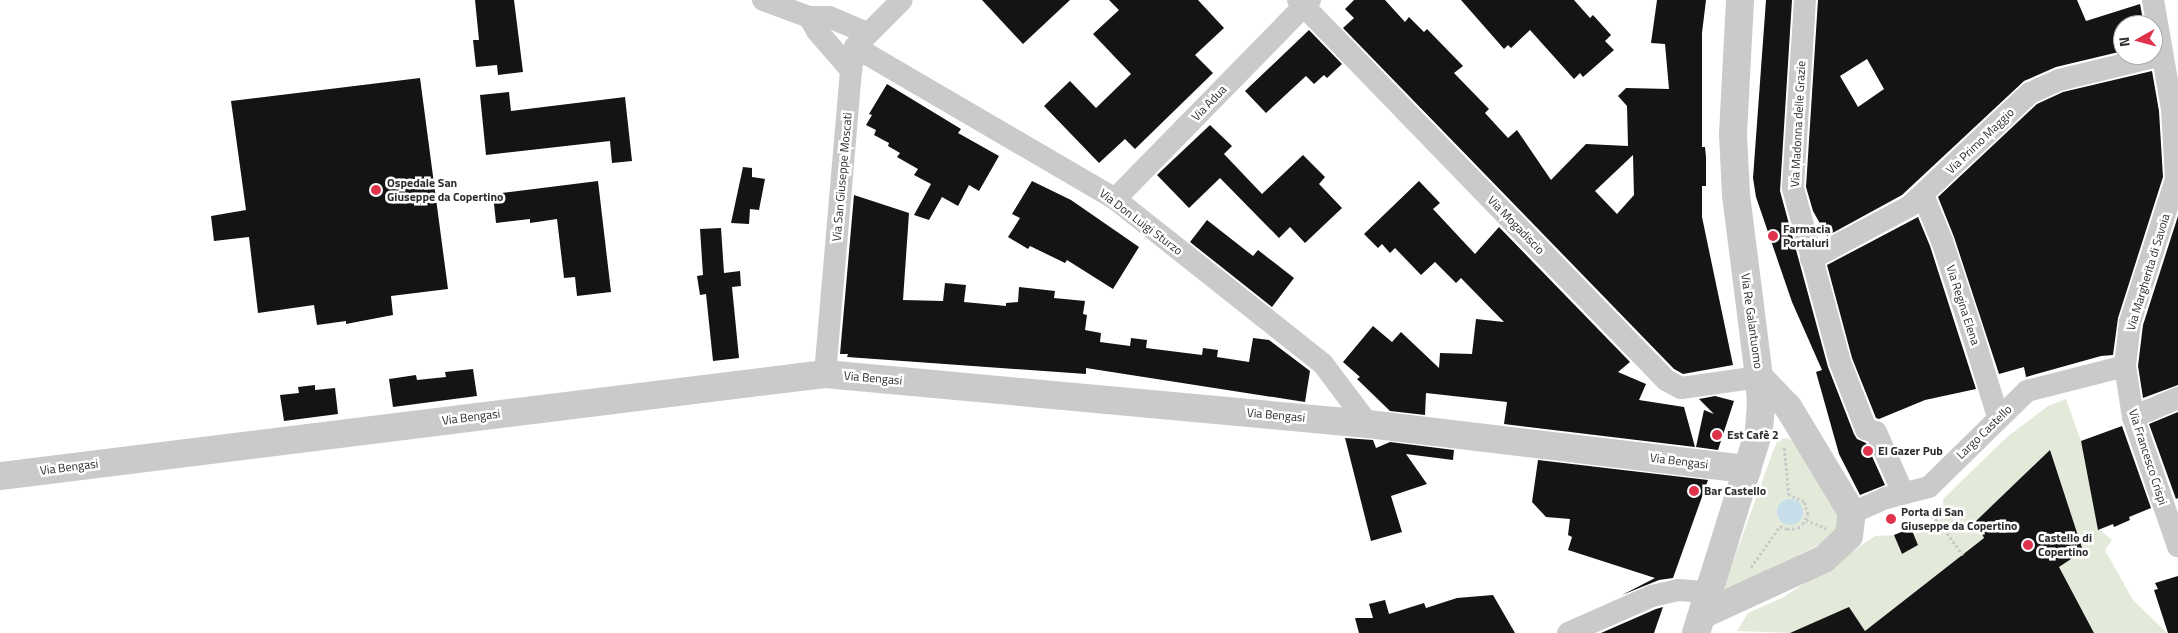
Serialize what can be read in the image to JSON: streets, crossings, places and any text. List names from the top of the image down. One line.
{"streets":{"street":["Via Adua","Via Madonna delle Grazie","Via Primo Maggio","Via San Giuseppe Moscati","Via Don Luigi Sturzo","Via Mogadiscio","Via Margherita di Savoia","Via Regina Elena","Via Re Galantuomo","Via Bengasi","Largo Castello","Via Francesco Crispi"]},"crossings":[["Via Adua","Via Don Luigi Sturzo"],["Via Adua","Via Mogadiscio"],["Via Madonna delle Grazie","Via Primo Maggio"],["Via Madonna delle Grazie","Largo Castello"],["Via Primo Maggio","Via Regina Elena"],["Via San Giuseppe Moscati","Via Don Luigi Sturzo"],["Via San Giuseppe Moscati","Via Bengasi"],["Via Don Luigi Sturzo","Via Bengasi"],["Via Mogadiscio","Via Re Galantuomo"],["Via Margherita di Savoia","Largo Castello"],["Via Margherita di Savoia","Via Francesco Crispi"],["Via Regina Elena","Largo Castello"],["Via Re Galantuomo","Via Bengasi"],["Largo Castello","Via Francesco Crispi"]],"places":["Ospedale San Giuseppe da Copertino","Farmacia Portaluri","Est Cafè 2","El Gazer Pub","Bar Castello","Porta di San Giuseppe da Copertino","Castello di Copertino"],"north":"left"}
